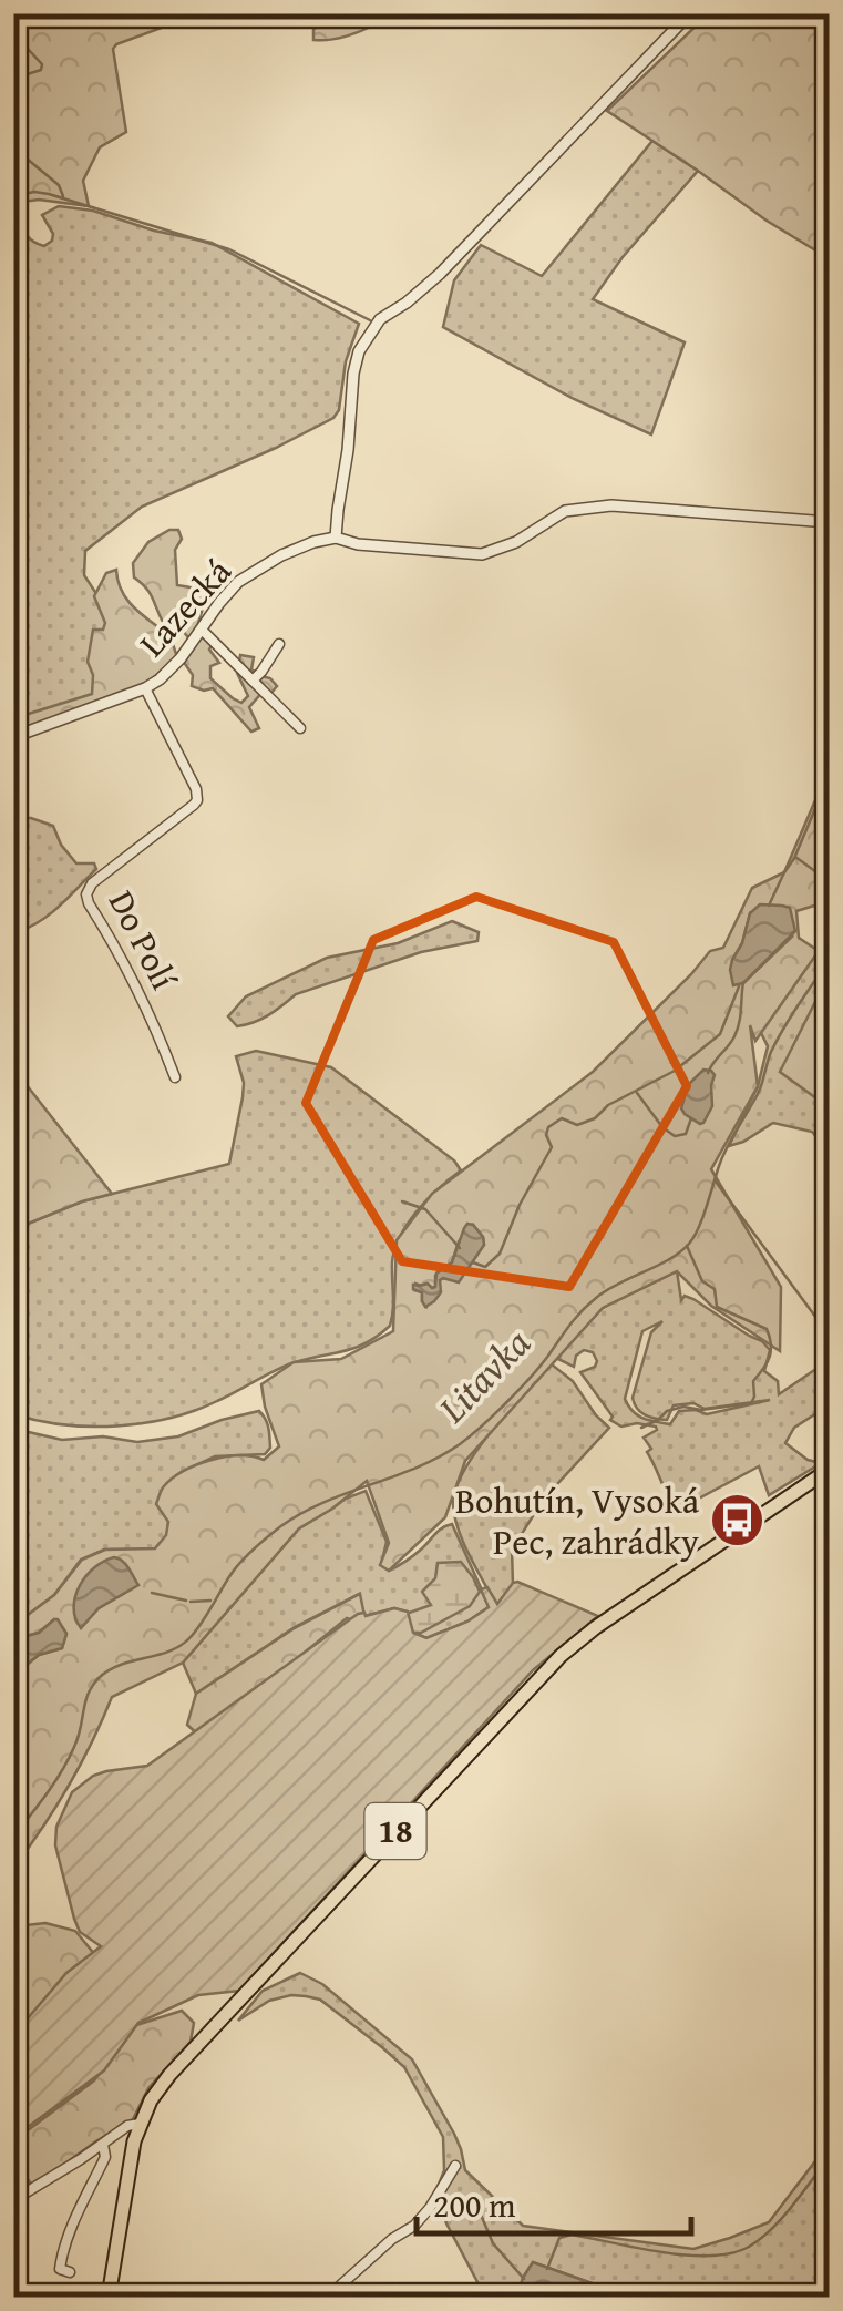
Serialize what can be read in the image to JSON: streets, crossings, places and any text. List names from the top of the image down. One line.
{"streets":{"main road":["18"],"street":["Lazecká","Do Polí"]},"crossings":[["Lazecká","Do Polí"]],"water":["Litavka"],"places":{"bus stop":["Bohutín, Vysoká Pec, zahrádky"]},"scale_bar":"200 m"}
